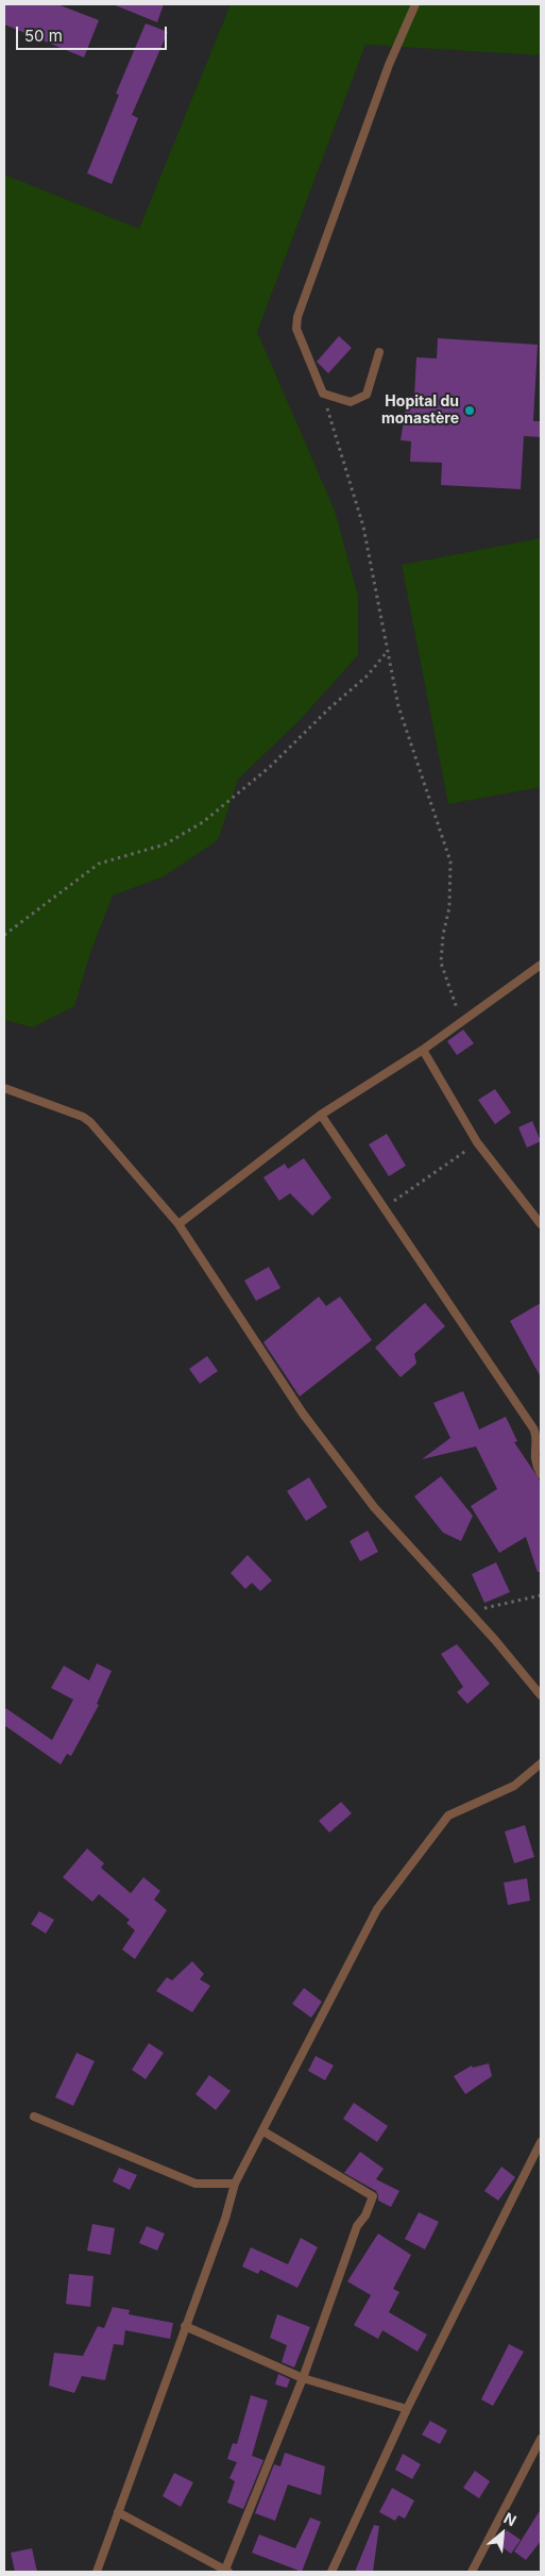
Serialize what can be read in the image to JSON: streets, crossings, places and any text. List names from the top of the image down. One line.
{"places":["Hopital du monastère"],"scale_bar":"50 m","north":"top right"}
